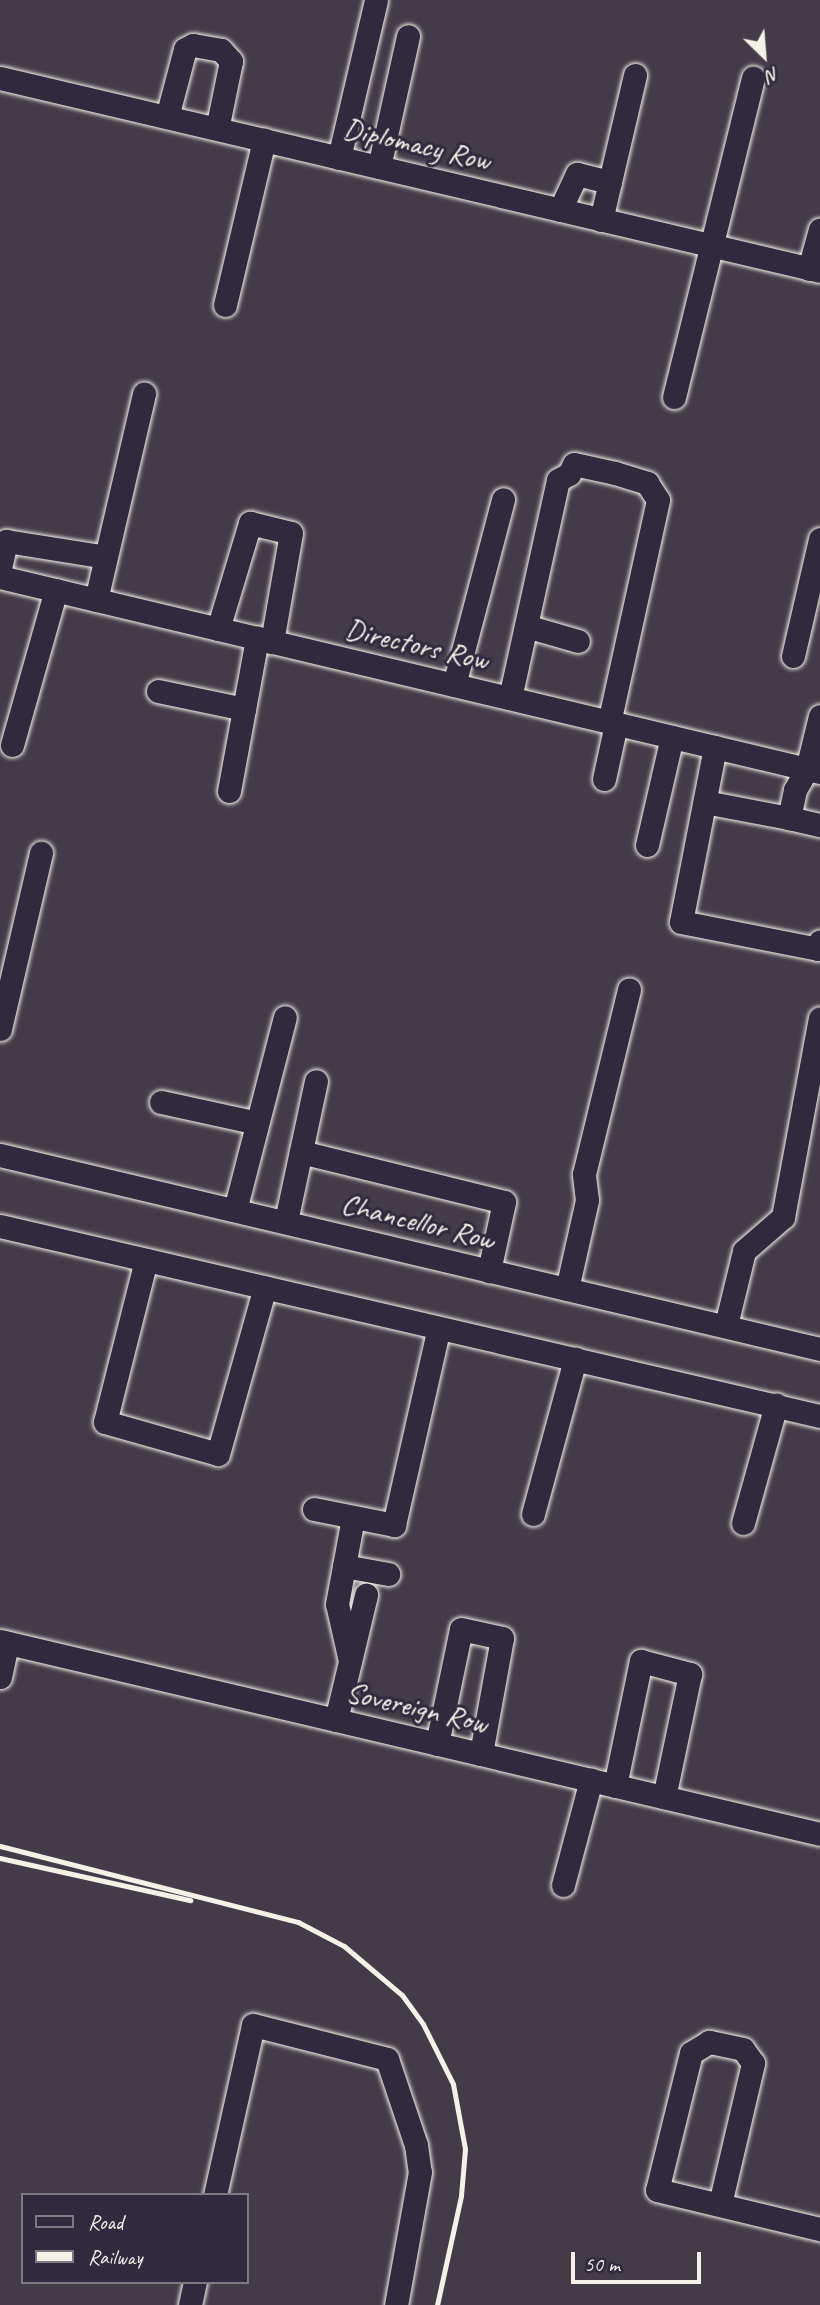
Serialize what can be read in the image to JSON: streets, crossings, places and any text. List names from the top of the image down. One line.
{"streets":{"street":["Diplomacy Row","Directors Row","Chancellor Row","Sovereign Row"]},"legend":["Road","Railway"],"scale_bar":"50 m","north":"bottom right"}
